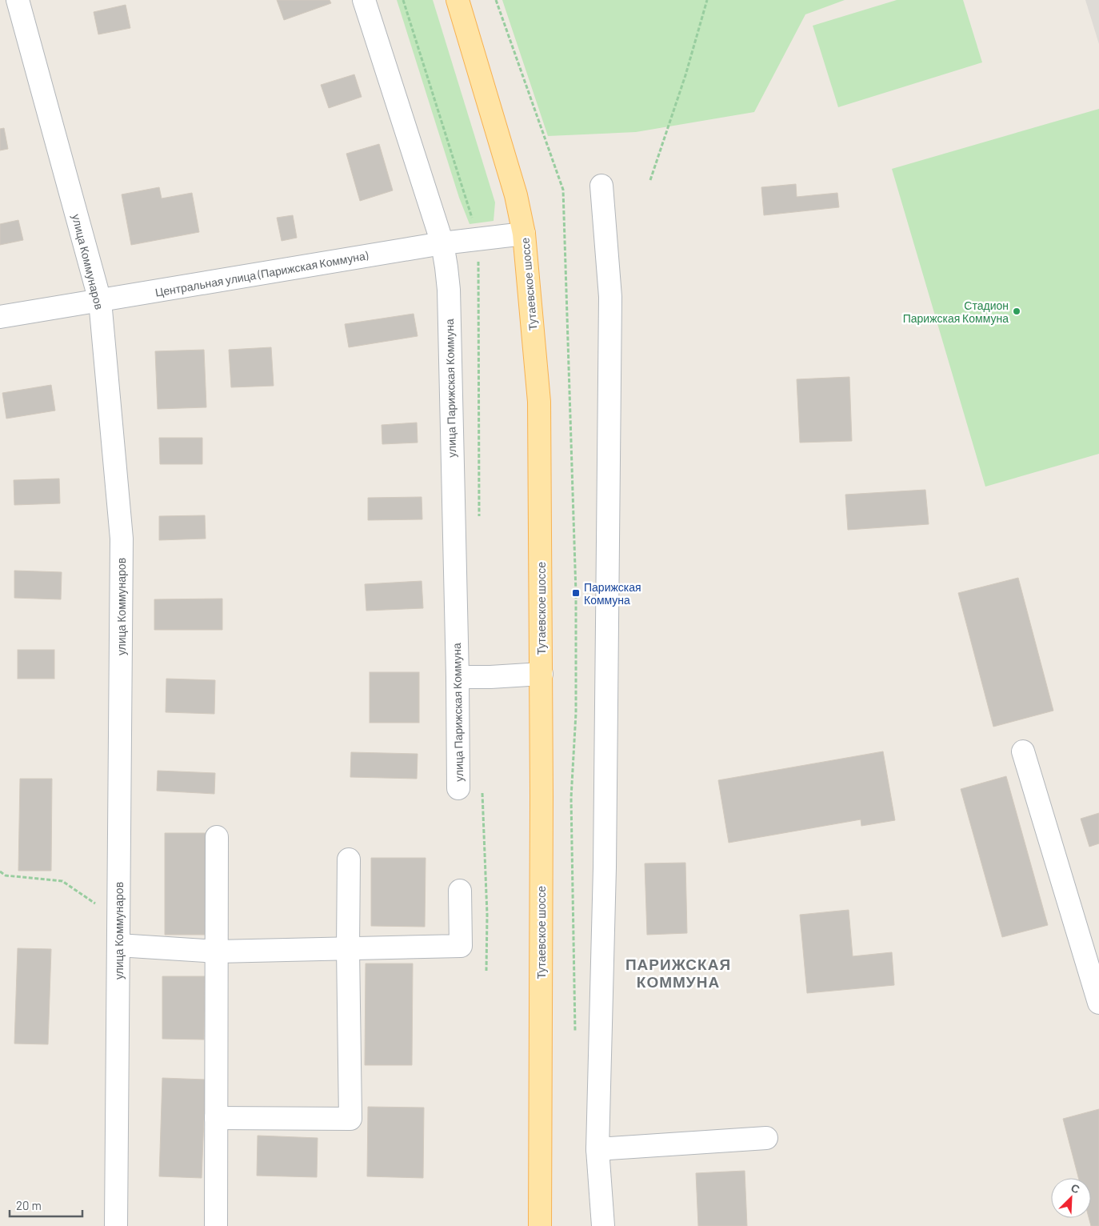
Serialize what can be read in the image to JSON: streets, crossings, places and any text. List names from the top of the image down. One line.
{"streets":{"main road":["Тутаевское шоссе"],"street":["улица Коммунаров","Центральная улица (Парижская Коммуна)","улица Парижская Коммуна"]},"crossings":[["улица Коммунаров","Центральная улица (Парижская Коммуна)"],["Центральная улица (Парижская Коммуна)","Тутаевское шоссе"],["Центральная улица (Парижская Коммуна)","улица Парижская Коммуна"]],"districts":["ПАРИЖСКАЯ КОММУНА"],"places":{"other":["Стадион Парижская Коммуна"],"transit":["Парижская Коммуна"]},"scale_bar":"20 m","north":"top right"}
